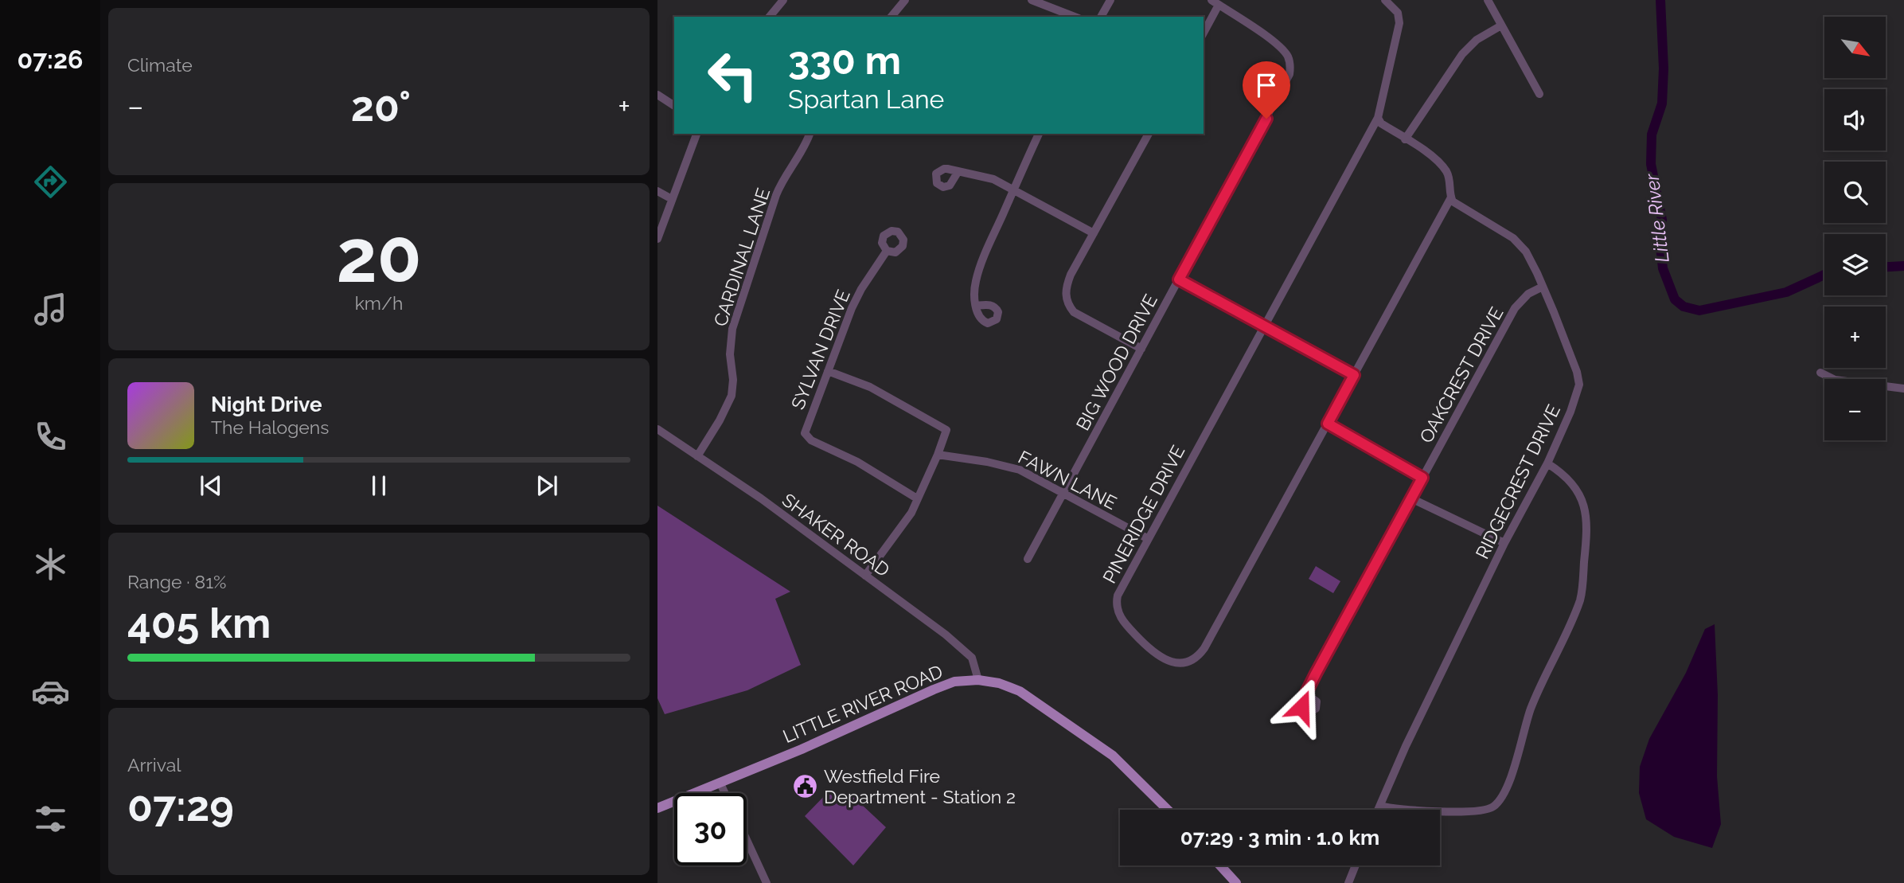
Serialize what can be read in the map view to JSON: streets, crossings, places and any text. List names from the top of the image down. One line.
{"streets":{"main road":["LITTLE RIVER ROAD"],"street":["CARDINAL LANE","SYLVAN DRIVE","BIG WOOD DRIVE","OAKCREST DRIVE","FAWN LANE","RIDGECREST DRIVE","PINERIDGE DRIVE","SHAKER ROAD"]},"crossings":[["CARDINAL LANE","SHAKER ROAD"],["BIG WOOD DRIVE","FAWN LANE"],["OAKCREST DRIVE","RIDGECREST DRIVE"],["FAWN LANE","PINERIDGE DRIVE"],["RIDGECREST DRIVE","PINERIDGE DRIVE"],["SHAKER ROAD","LITTLE RIVER ROAD"]],"water":["Little River"],"places":{"public building":["Westfield Fire Department - Station 2"]},"north":"bottom right","page":{"tabs":"07:26","tile":["Climate",["20","km/h"],["Range · 81%","405 km"],["Arrival","07:29"]],"map_buttons":["+","−"],"turn":["330 m","Spartan Lane"],"heat":["−","20°","+"],"song":["Night Drive","The Halogens"],"limit":"30","trip":"07:29 · 3 min · 1.0 km"}}
